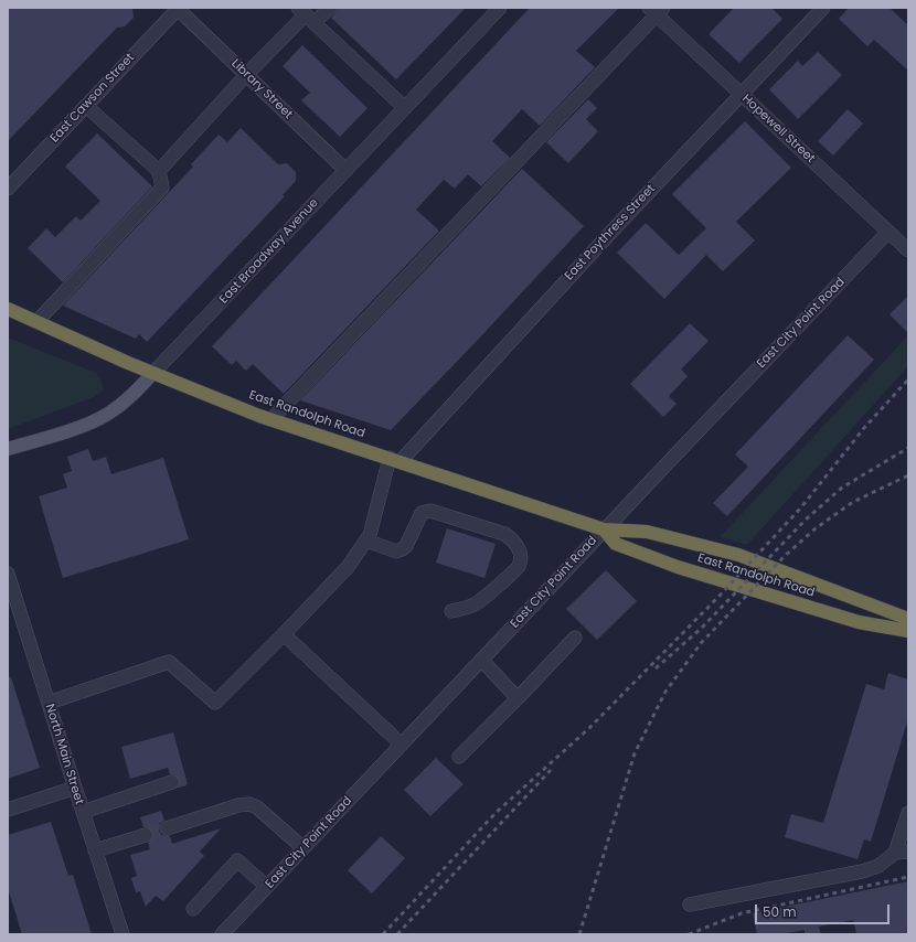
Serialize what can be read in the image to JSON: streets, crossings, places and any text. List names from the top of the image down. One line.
{"streets":{"highway":["East Randolph Road"],"main road":["East Broadway Avenue"],"street":["Library Street","East Cawson Street","Hopewell Street","East Poythress Street","East City Point Road","North Main Street"]},"crossings":[["Library Street","East Cawson Street"],["Library Street","East Broadway Avenue"],["Hopewell Street","East Poythress Street"],["Hopewell Street","East City Point Road"],["East Poythress Street","East Randolph Road"],["East Broadway Avenue","East Randolph Road"],["East City Point Road","East Randolph Road"]],"scale_bar":"50 m"}
